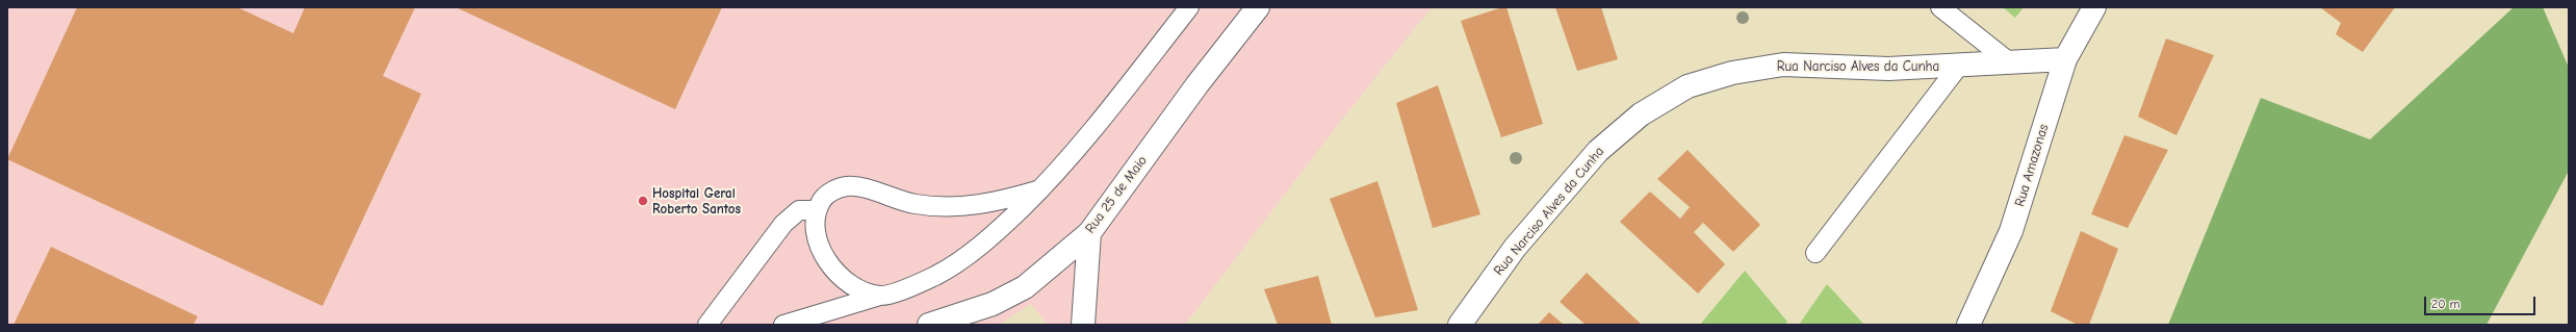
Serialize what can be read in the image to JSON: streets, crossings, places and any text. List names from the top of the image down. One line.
{"streets":{"street":["Rua Narciso Alves da Cunha","Rua Amazonas","Rua 25 de Maio"]},"crossings":[["Rua Narciso Alves da Cunha","Rua Amazonas"]],"places":["Hospital Geral Roberto Santos"],"scale_bar":"20 m"}
